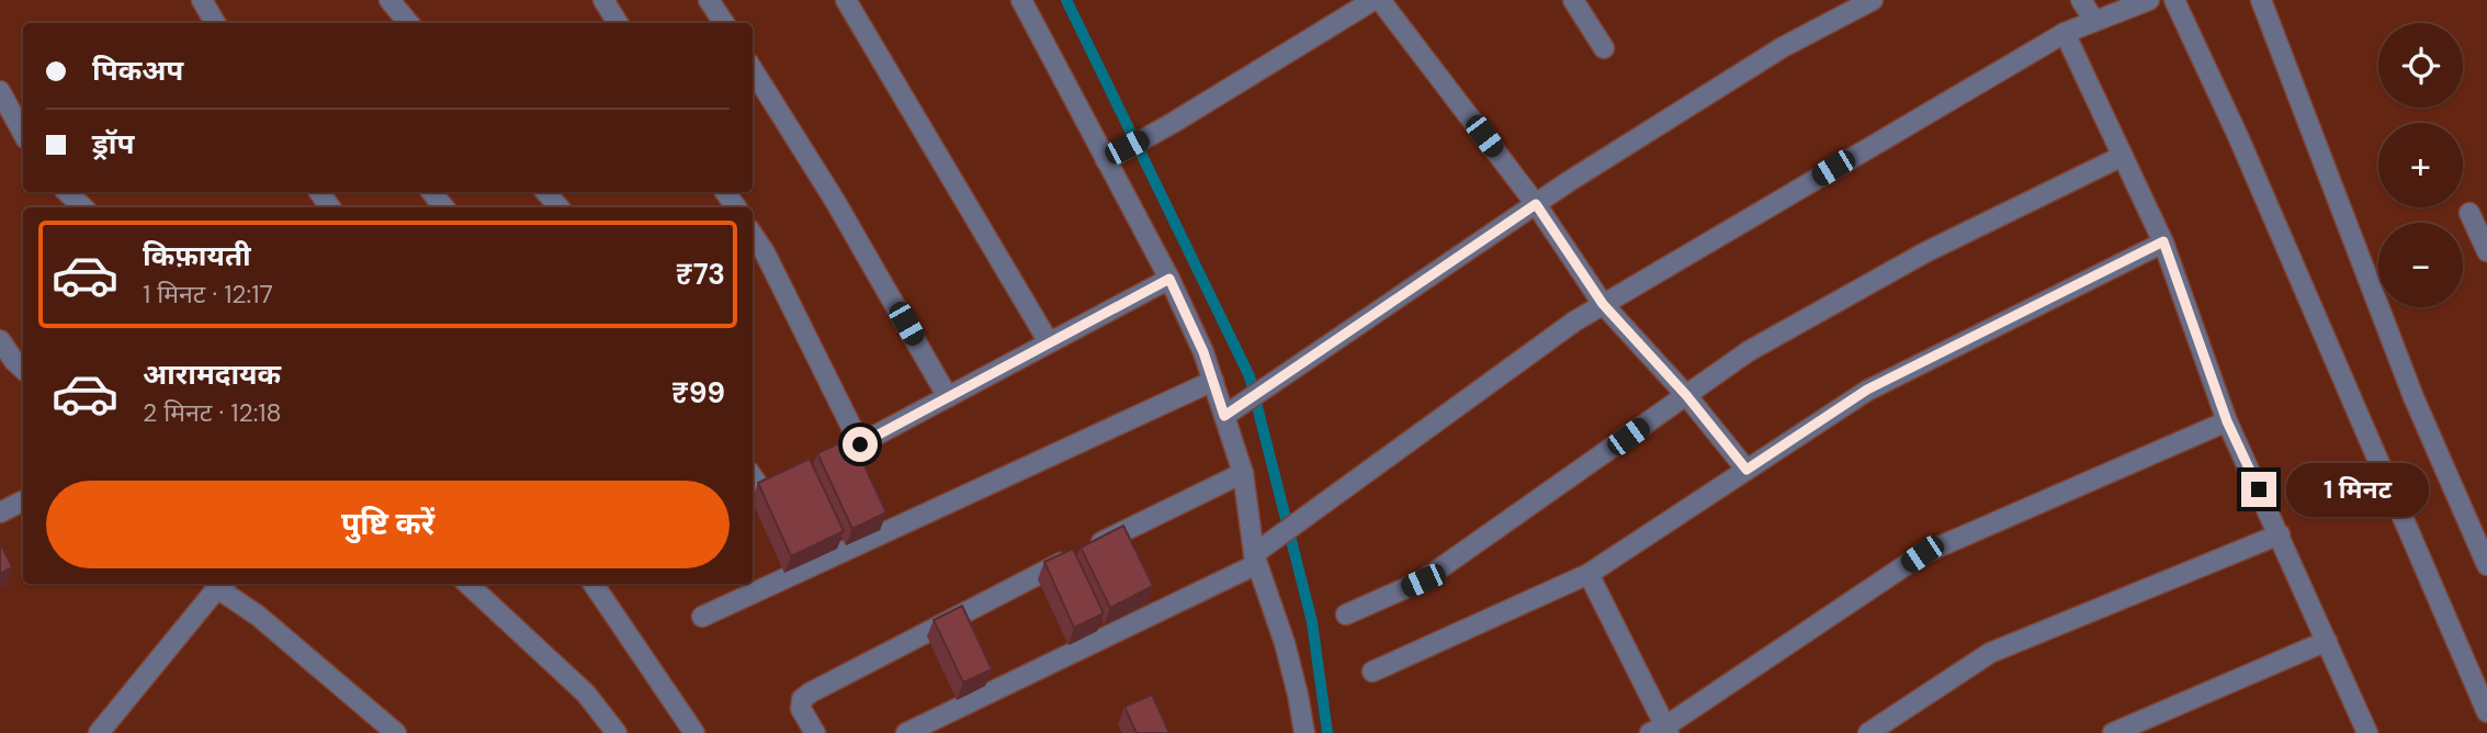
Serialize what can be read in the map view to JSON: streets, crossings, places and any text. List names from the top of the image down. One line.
{"page":{"map_buttons":["+","−"],"banner":["पिकअप","ड्रॉप"],"list":[{"name":"किफ़ायती","note":"1 मिनट · 12:17","value":"₹73"},{"name":"आरामदायक","note":"2 मिनट · 12:18","value":"₹99"}],"bubble":"1 मिनट","buttons":"पुष्टि करें"}}
